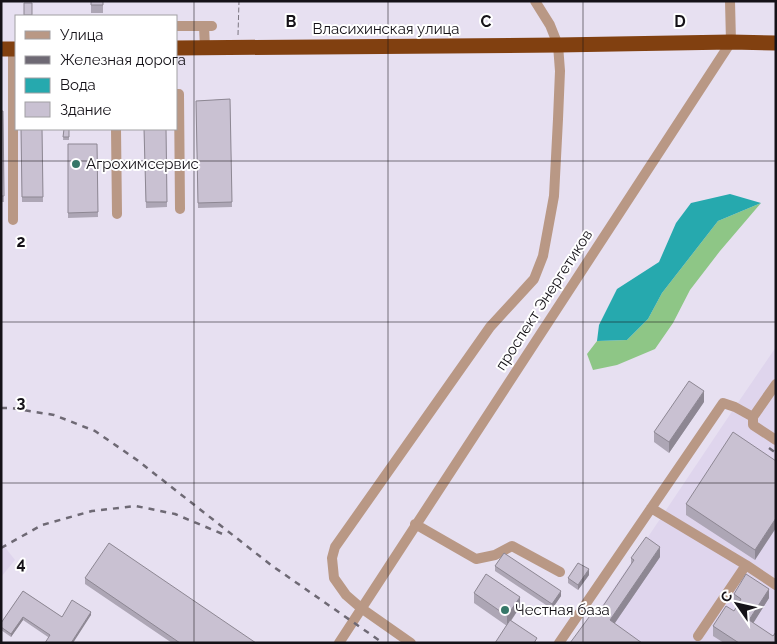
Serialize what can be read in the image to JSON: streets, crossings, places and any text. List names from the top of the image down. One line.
{"streets":{"highway":["Власихинская улица"],"street":["проспект Энергетиков"]},"crossings":[["Власихинская улица","проспект Энергетиков"]],"places":["Агрохимсервис","Честная база"],"legend":["Улица","Железная дорога","Вода","Здание"],"north":"top left","grid":{"columns":["B","C","D"],"rows":["2","3","4"]}}
